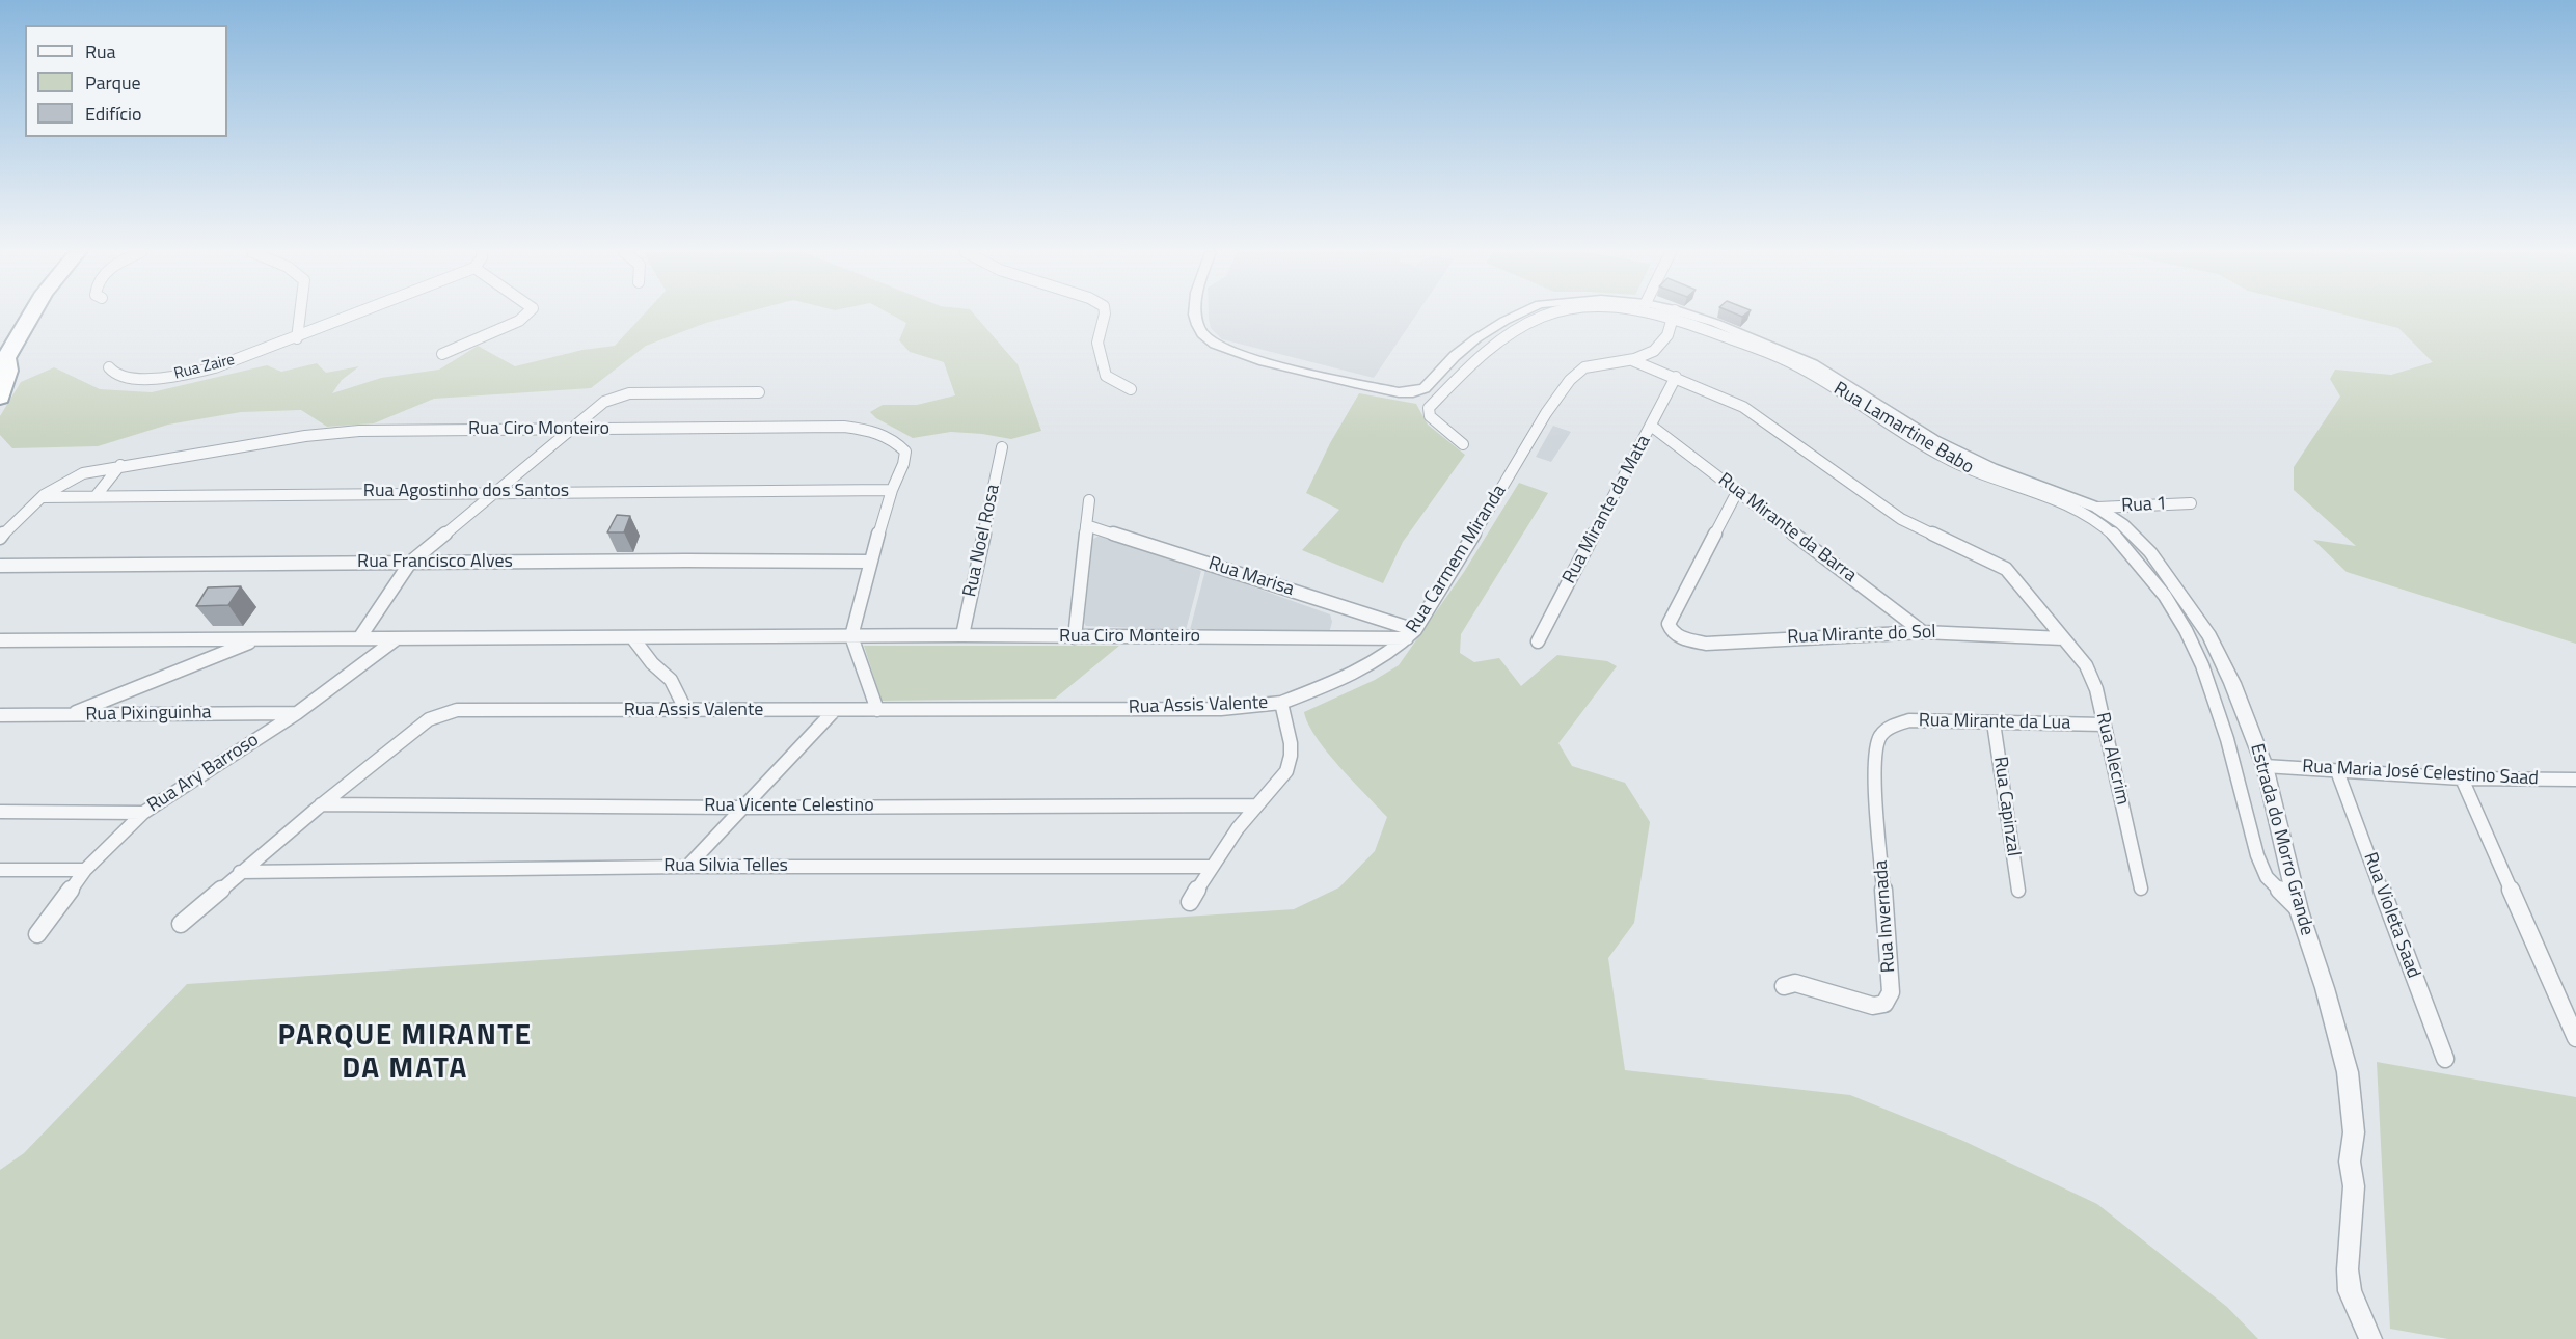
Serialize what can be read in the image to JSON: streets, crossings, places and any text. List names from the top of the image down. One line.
{"streets":{"street":["Rua Zaire","Rua Lamartine Babo","Rua Ciro Monteiro","Rua Agostinho dos Santos","Rua 1","Rua Mirante da Mata","Rua Mirante da Barra","Rua Noel Rosa","Rua Carmem Miranda","Rua Francisco Alves","Rua Marisa","Rua Mirante do Sol","Rua Assis Valente","Rua Pixinguinha","Rua Mirante da Lua","Rua Alecrim","Rua Ary Barroso","Rua Maria José Celestino Saad","Rua Vicente Celestino","Rua Capinzal","Estrada do Morro Grande","Rua Silvia Telles","Rua Violeta Saad","Rua Invernada"]},"crossings":[["Rua Lamartine Babo","Estrada do Morro Grande"],["Rua Ciro Monteiro","Rua Agostinho dos Santos"],["Rua Ciro Monteiro","Rua Noel Rosa"],["Rua Ciro Monteiro","Rua Carmem Miranda"],["Rua Ciro Monteiro","Rua Francisco Alves"],["Rua Ciro Monteiro","Rua Marisa"],["Rua Ciro Monteiro","Rua Ary Barroso"],["Rua 1","Estrada do Morro Grande"],["Rua Mirante da Mata","Rua Mirante da Barra"],["Rua Mirante da Mata","Rua Carmem Miranda"],["Rua Mirante da Barra","Rua Mirante do Sol"],["Rua Carmem Miranda","Rua Marisa"],["Rua Carmem Miranda","Rua Mirante do Sol"],["Rua Carmem Miranda","Rua Assis Valente"],["Rua Carmem Miranda","Rua Alecrim"],["Rua Mirante do Sol","Rua Alecrim"],["Rua Assis Valente","Rua Vicente Celestino"],["Rua Assis Valente","Rua Silvia Telles"],["Rua Pixinguinha","Rua Ary Barroso"],["Rua Mirante da Lua","Rua Alecrim"],["Rua Mirante da Lua","Rua Capinzal"],["Rua Mirante da Lua","Rua Invernada"],["Rua Maria José Celestino Saad","Estrada do Morro Grande"],["Rua Maria José Celestino Saad","Rua Violeta Saad"]],"districts":["PARQUE MIRANTE DA MATA"],"legend":["Rua","Parque","Edifício"]}
